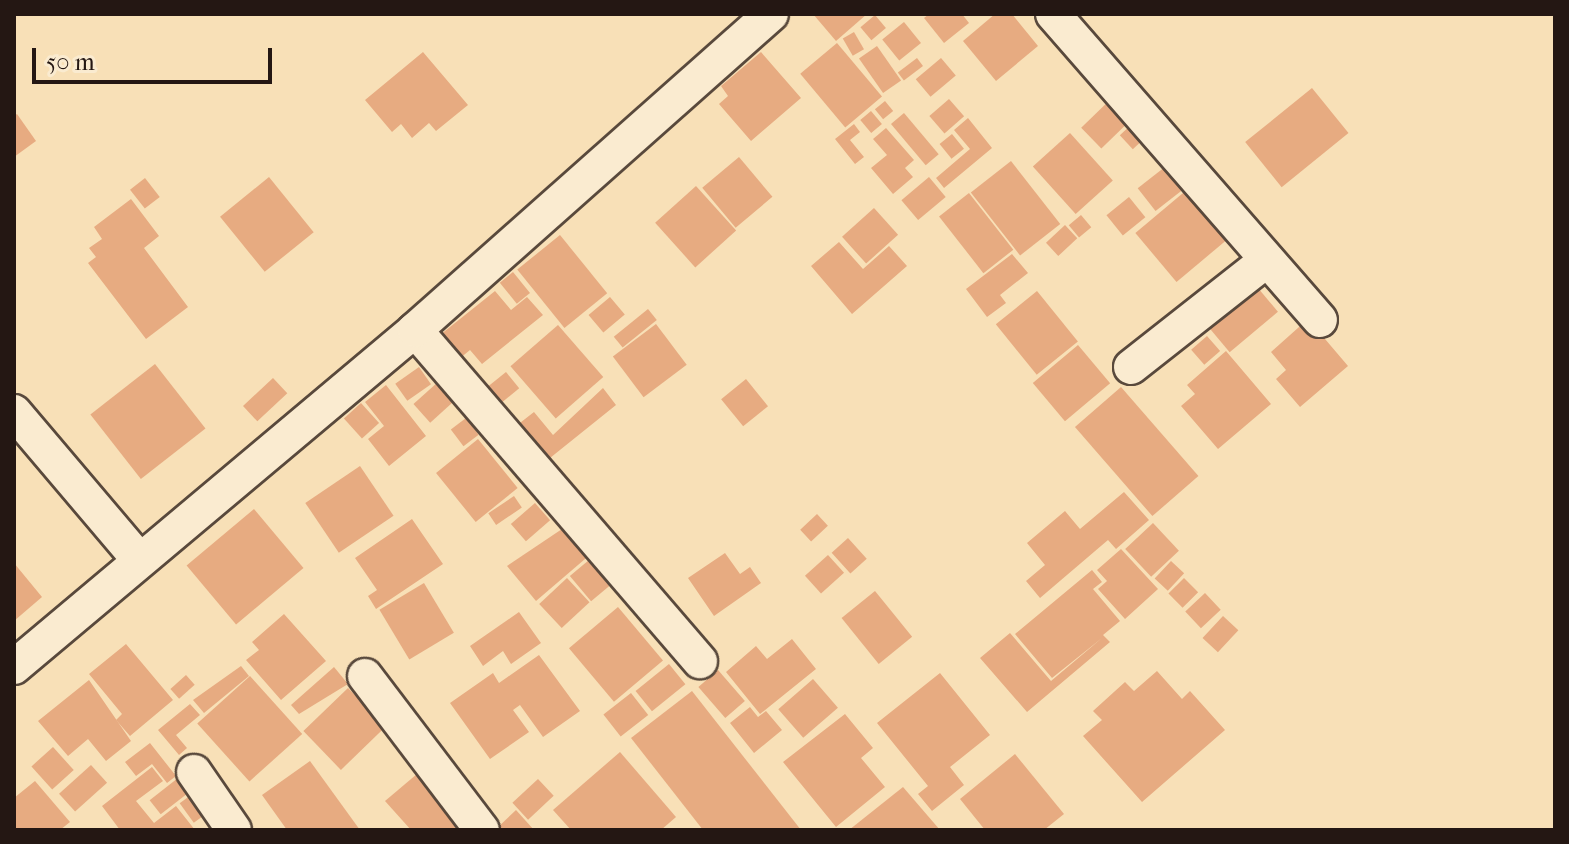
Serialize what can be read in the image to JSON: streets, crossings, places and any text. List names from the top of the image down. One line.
{"scale_bar":"50 m"}
